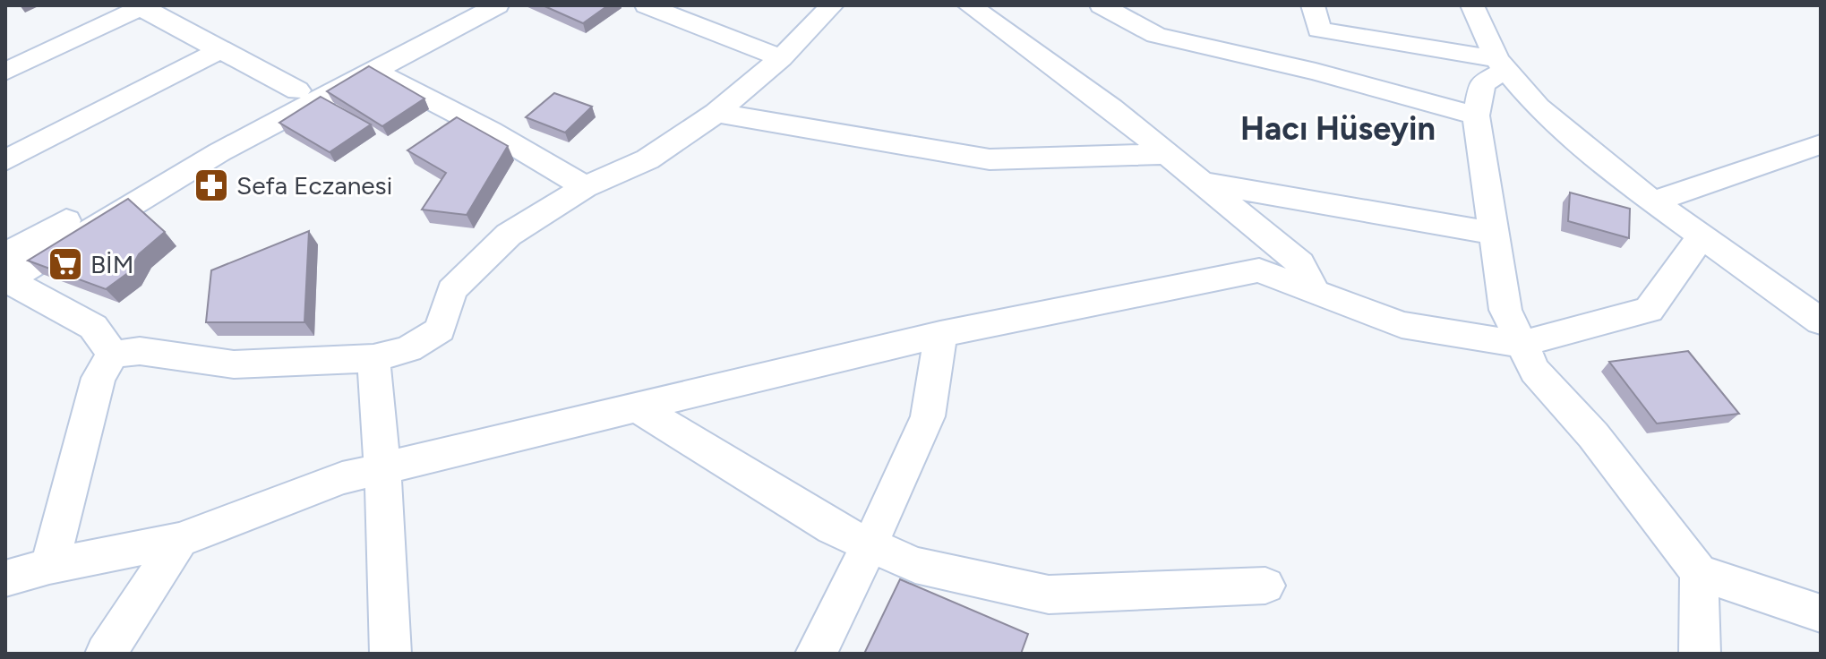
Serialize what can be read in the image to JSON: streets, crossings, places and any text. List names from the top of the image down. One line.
{"districts":["Hacı Hüseyin"],"places":{"pharmacy":["Sefa Eczanesi"],"supermarket":["BİM"]}}
